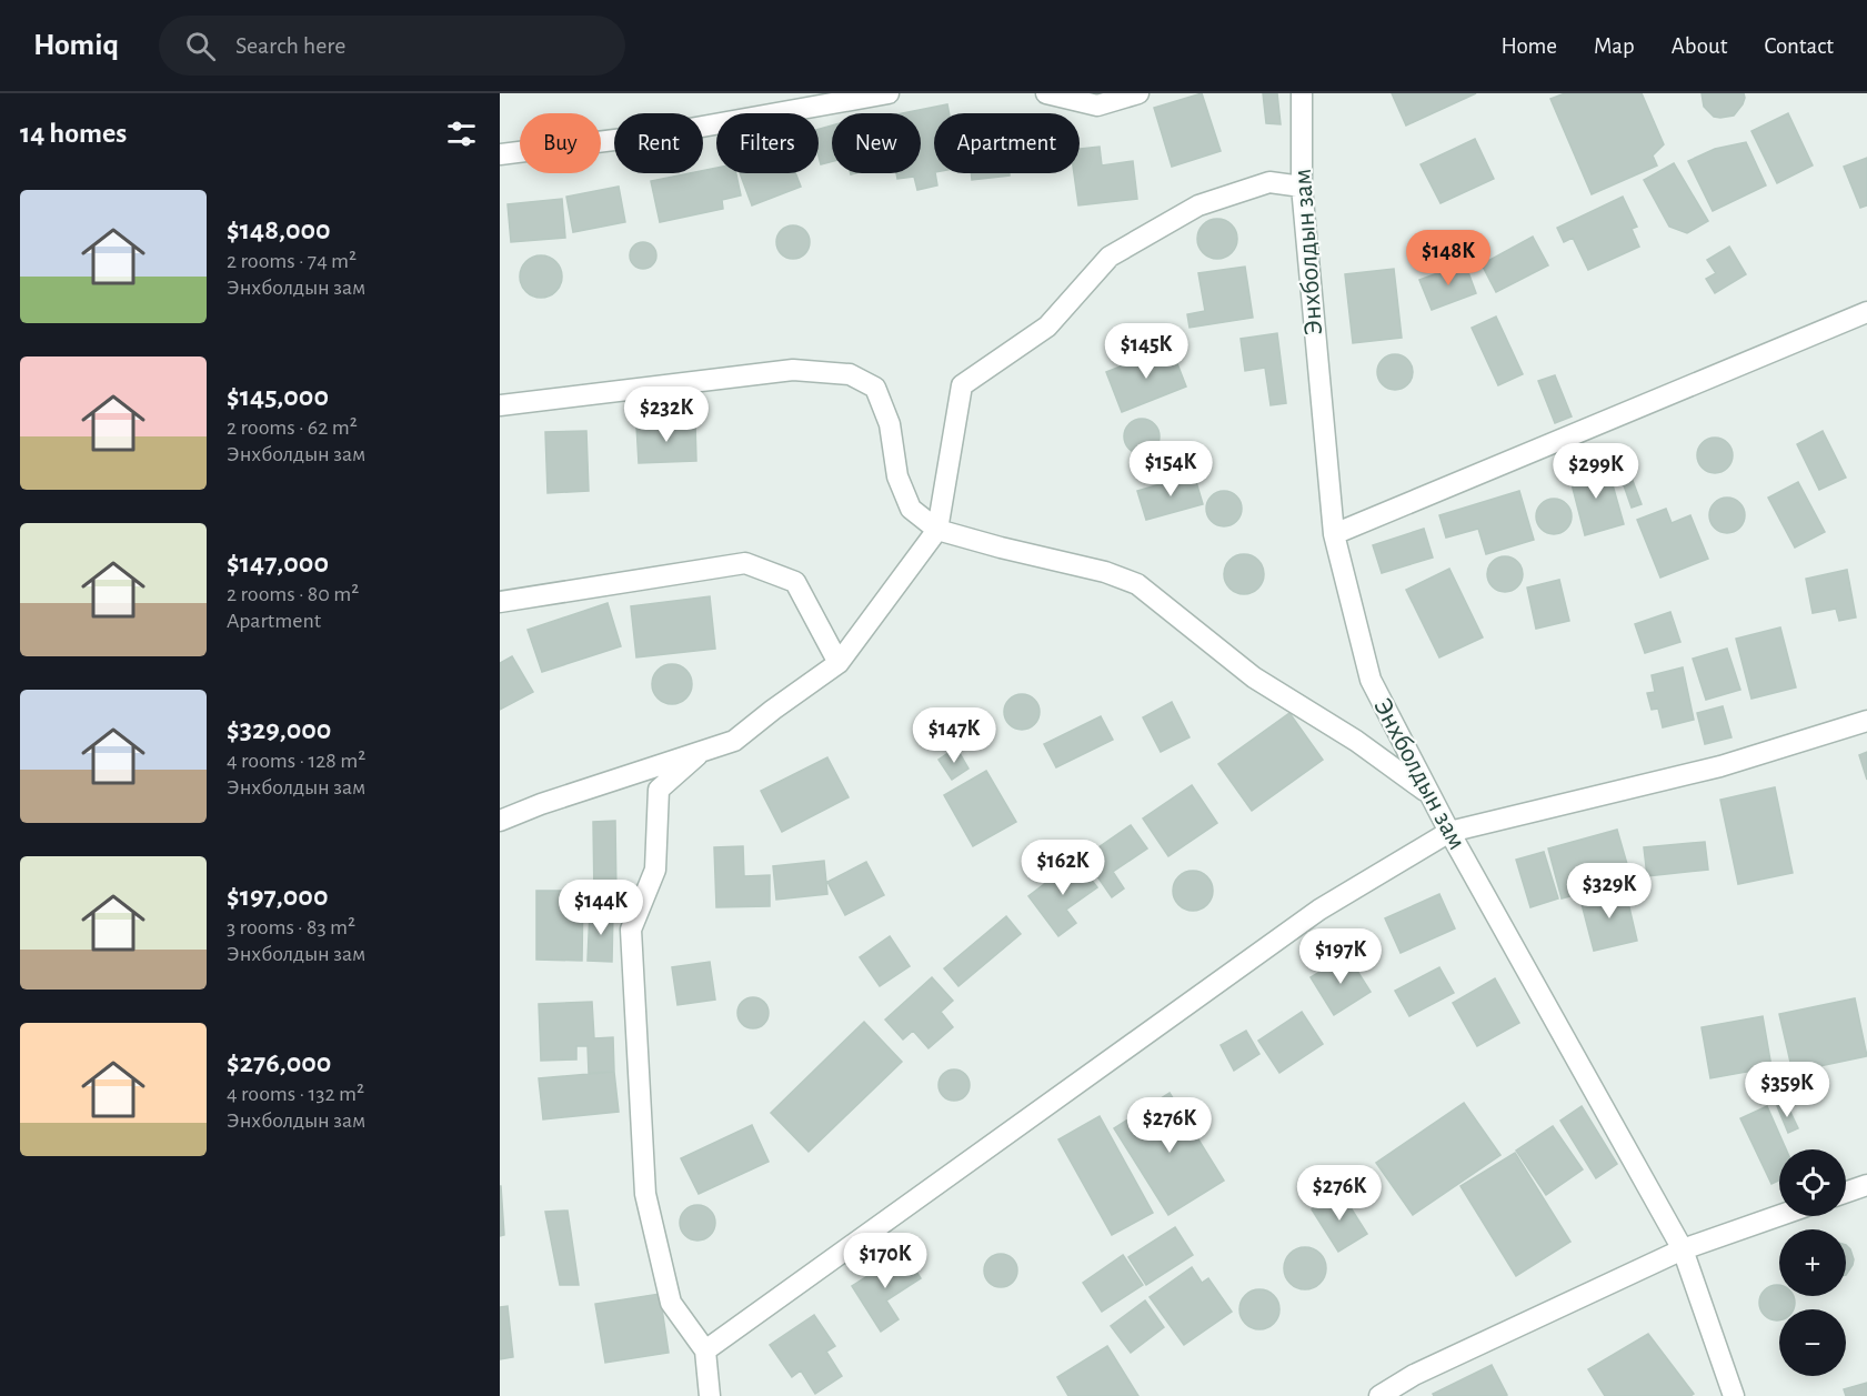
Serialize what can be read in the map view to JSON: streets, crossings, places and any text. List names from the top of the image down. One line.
{"streets":{"street":["Энхболдын зам"]},"page":{"header":"Homiq","search":"Search here","nav":["Home","Map","About","Contact"],"heading":"14 homes","chip":["Buy","Rent","Filters","New","Apartment"],"list":[{"name":"$148,000","note":"2 rooms · 74 m² · Энхболдын зам"},{"name":"$145,000","note":"2 rooms · 62 m² · Энхболдын зам"},{"name":"$147,000","note":"2 rooms · 80 m² · Apartment"},{"name":"$329,000","note":"4 rooms · 128 m² · Энхболдын зам"},{"name":"$197,000","note":"3 rooms · 83 m² · Энхболдын зам"},{"name":"$276,000","note":"4 rooms · 132 m² · Энхболдын зам"}],"price":["$148K","$145K","$232K","$154K","$299K","$147K","$162K","$329K","$144K","$197K","$359K","$276K","$276K","$170K"],"map_buttons":["+","−"]}}
